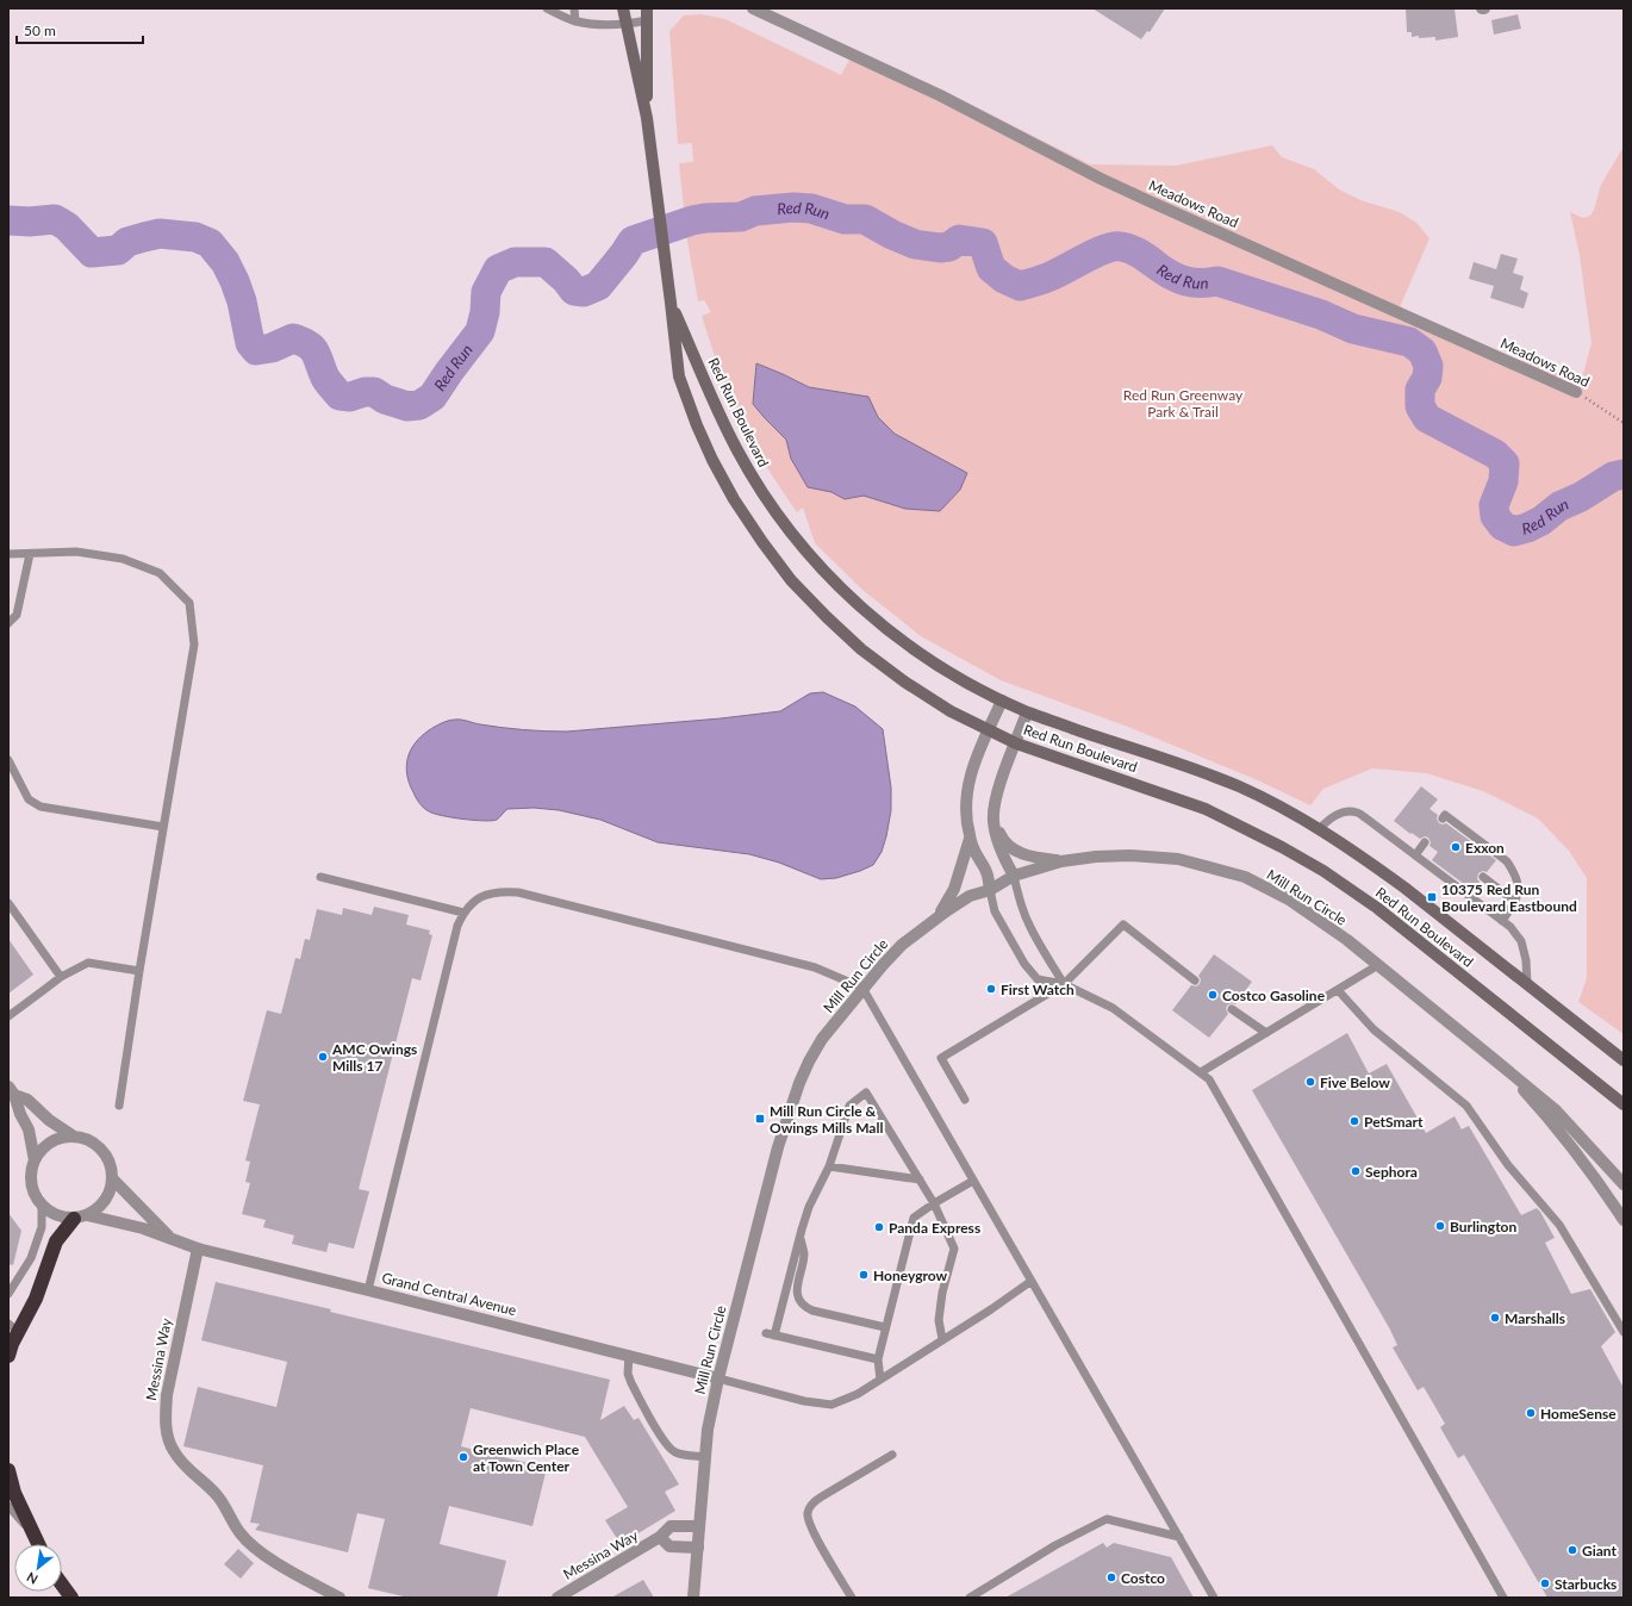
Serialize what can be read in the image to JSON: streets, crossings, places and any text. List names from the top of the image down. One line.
{"streets":{"main road":["Red Run Boulevard"],"street":["Meadows Road","Mill Run Circle","Grand Central Avenue","Messina Way"]},"crossings":[["Mill Run Circle","Grand Central Avenue"],["Mill Run Circle","Messina Way"],["Grand Central Avenue","Messina Way"]],"water":["Red Run"],"parks":["Red Run Greenway Park & Trail"],"places":{"other":["Exxon","First Watch","Costco Gasoline","AMC Owings Mills 17","Five Below","PetSmart","Sephora","Burlington","Panda Express","Honeygrow","Marshalls","HomeSense","Greenwich Place at Town Center","Giant","Costco","Starbucks"],"transit":["10375 Red Run Boulevard Eastbound","Mill Run Circle & Owings Mills Mall"]},"scale_bar":"50 m","north":"bottom left"}
